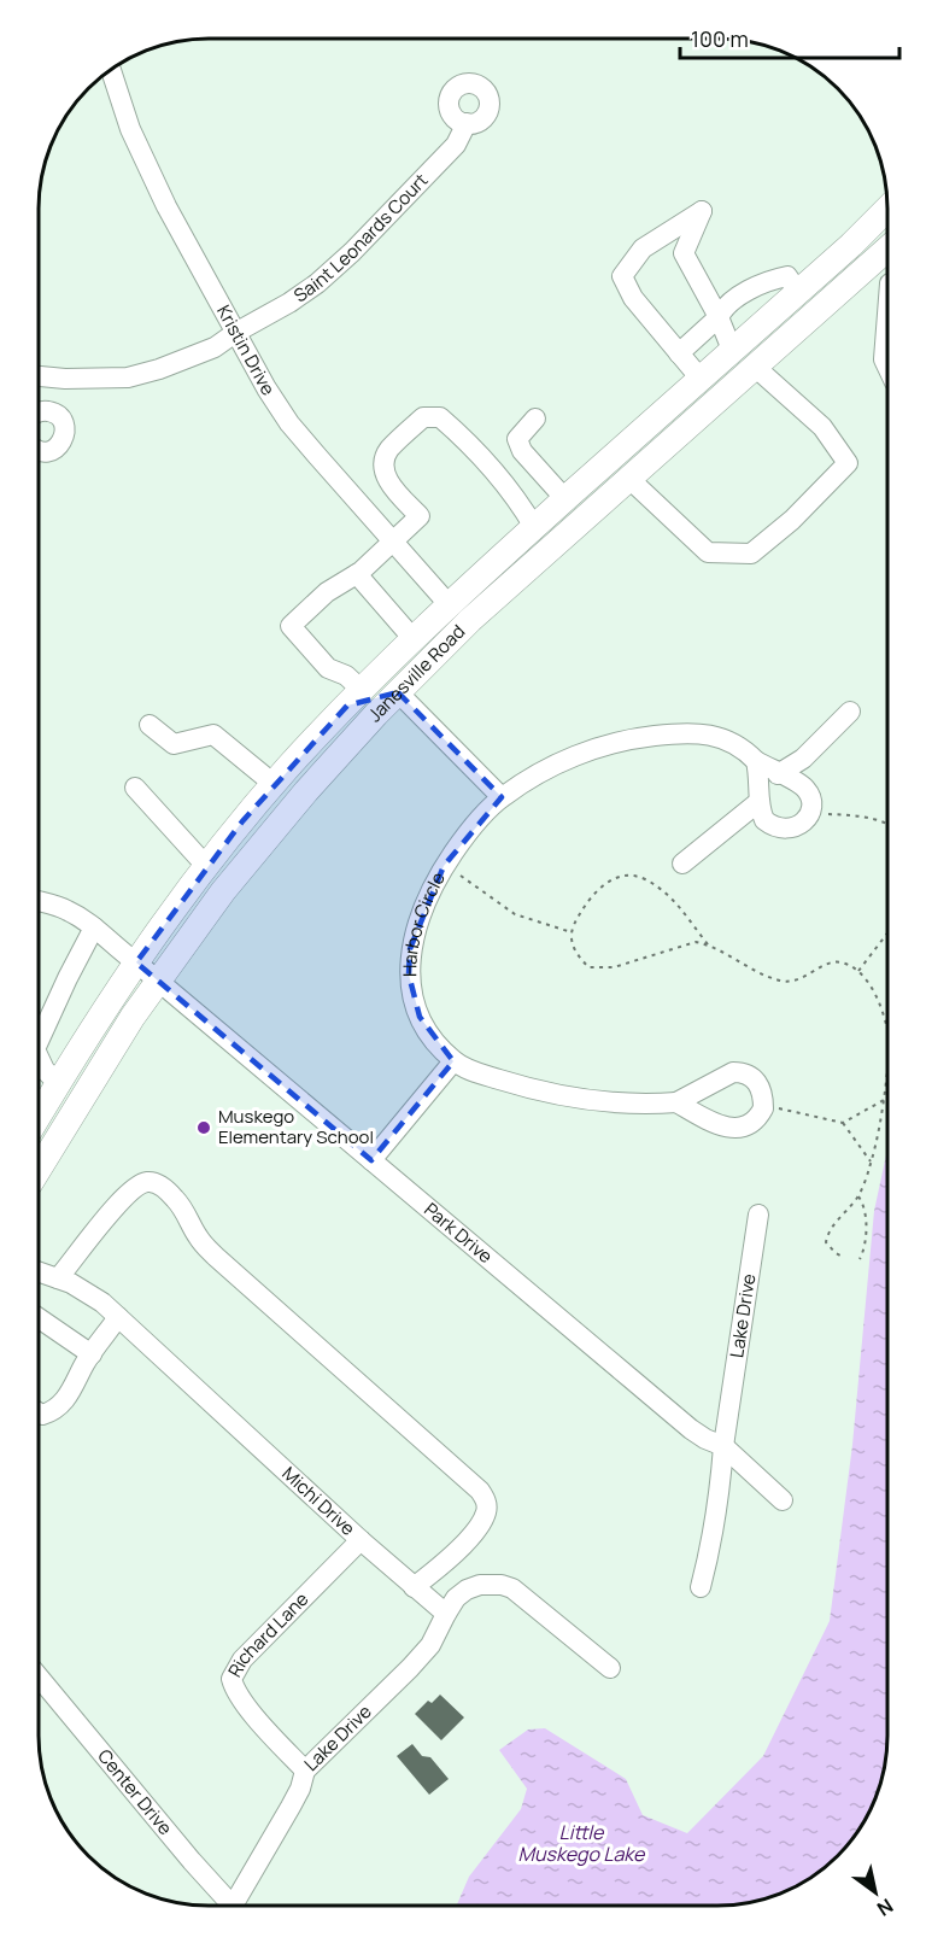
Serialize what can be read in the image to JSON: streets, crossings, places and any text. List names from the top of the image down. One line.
{"streets":{"main road":["Janesville Road"],"street":["Saint Leonards Court","Kristin Drive","Harbor Circle","Park Drive","Lake Drive","Michi Drive","Richard Lane","Center Drive"]},"crossings":[["Saint Leonards Court","Kristin Drive"],["Kristin Drive","Janesville Road"],["Janesville Road","Park Drive"],["Park Drive","Lake Drive"],["Lake Drive","Michi Drive"],["Lake Drive","Richard Lane"],["Michi Drive","Richard Lane"]],"water":["Little Muskego Lake"],"places":["Muskego Elementary School"],"scale_bar":"100 m","north":"bottom right"}
